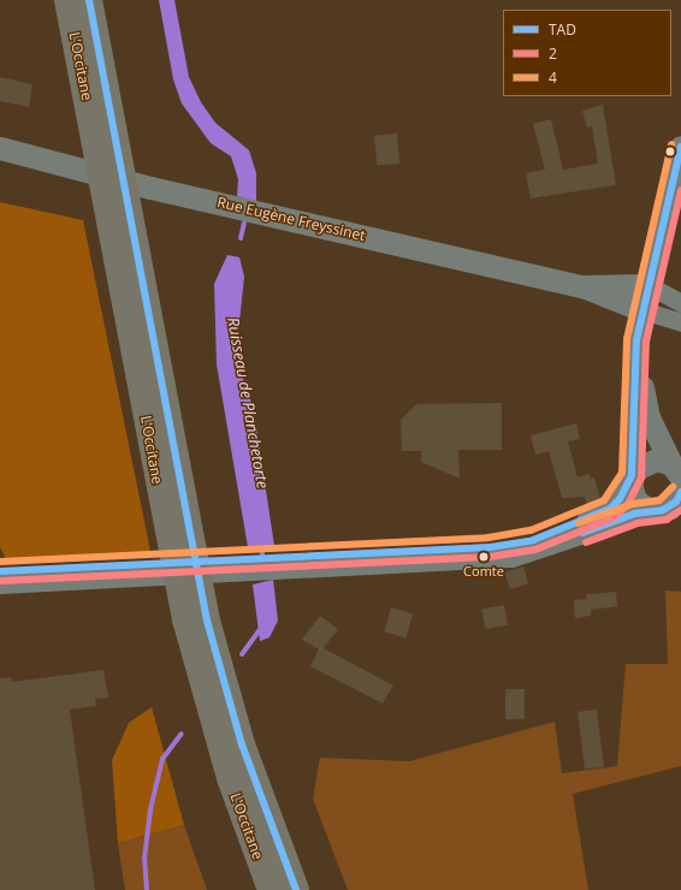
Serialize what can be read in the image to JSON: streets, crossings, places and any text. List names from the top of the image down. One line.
{"streets":{"highway":["L'Occitane"],"street":["Rue Eugène Freyssinet"]},"water":["Ruisseau de Planchetorte"],"places":["Comte"],"lines":["transit line TAD","transit line 4","transit line 2"],"legend":["TAD","2","4"]}
